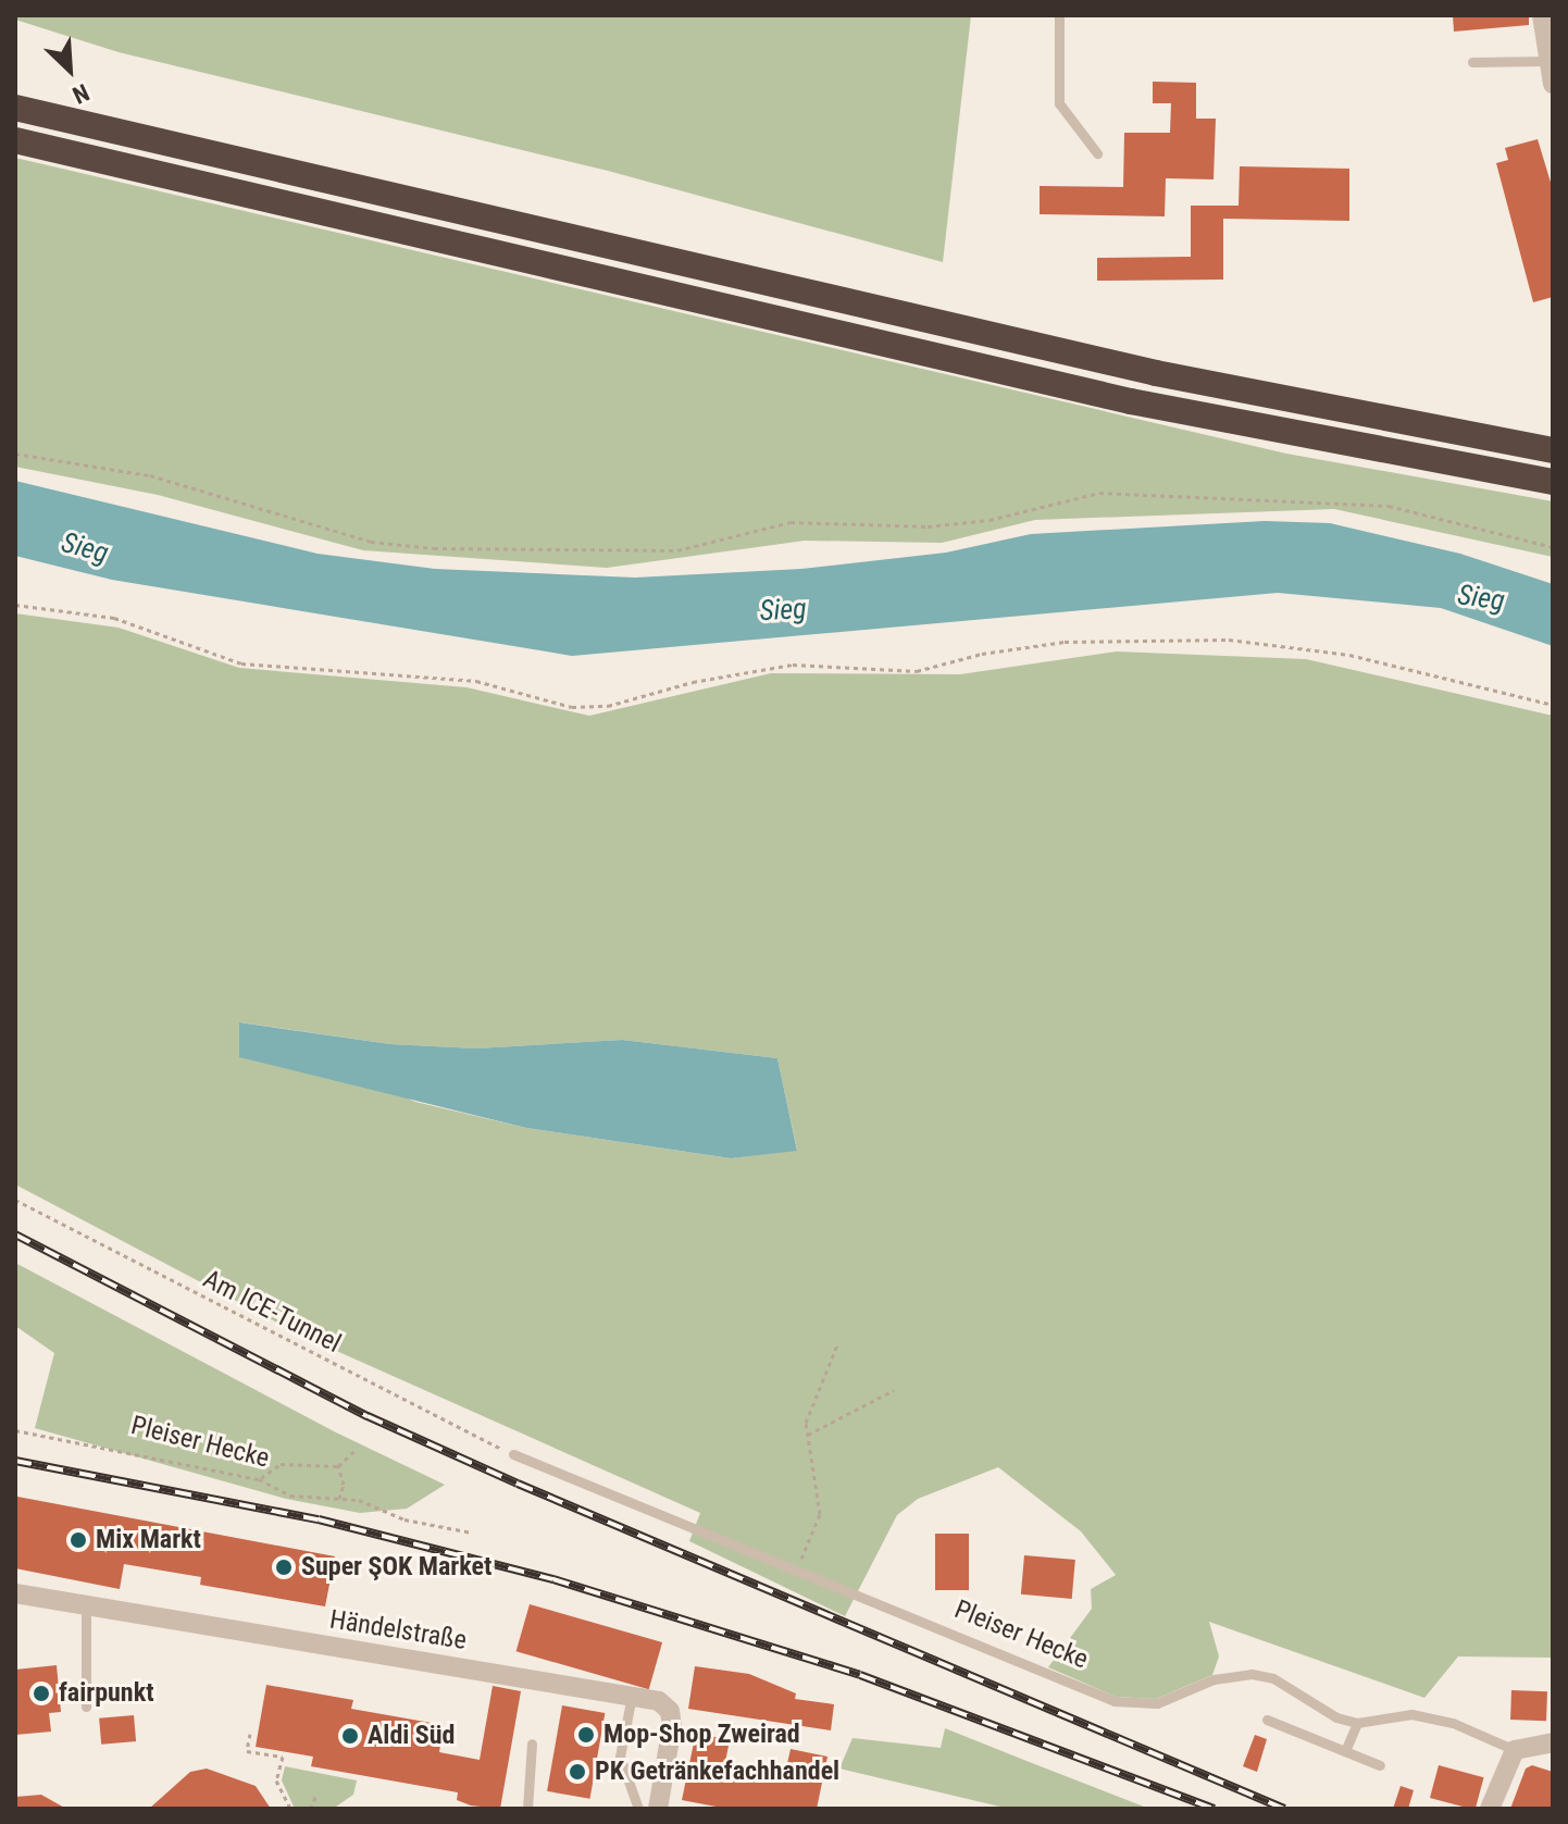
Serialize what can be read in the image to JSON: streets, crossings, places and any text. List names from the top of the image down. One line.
{"streets":{"street":["Händelstraße"],"lane":["Pleiser Hecke"],"path":["Am ICE-Tunnel"]},"crossings":[["Am ICE-Tunnel","Pleiser Hecke"]],"water":["Sieg"],"places":["Mix Markt","Super ŞOK Market","fairpunkt","Mop-Shop Zweirad","Aldi Süd","PK Getränkefachhandel"],"north":"bottom right"}
